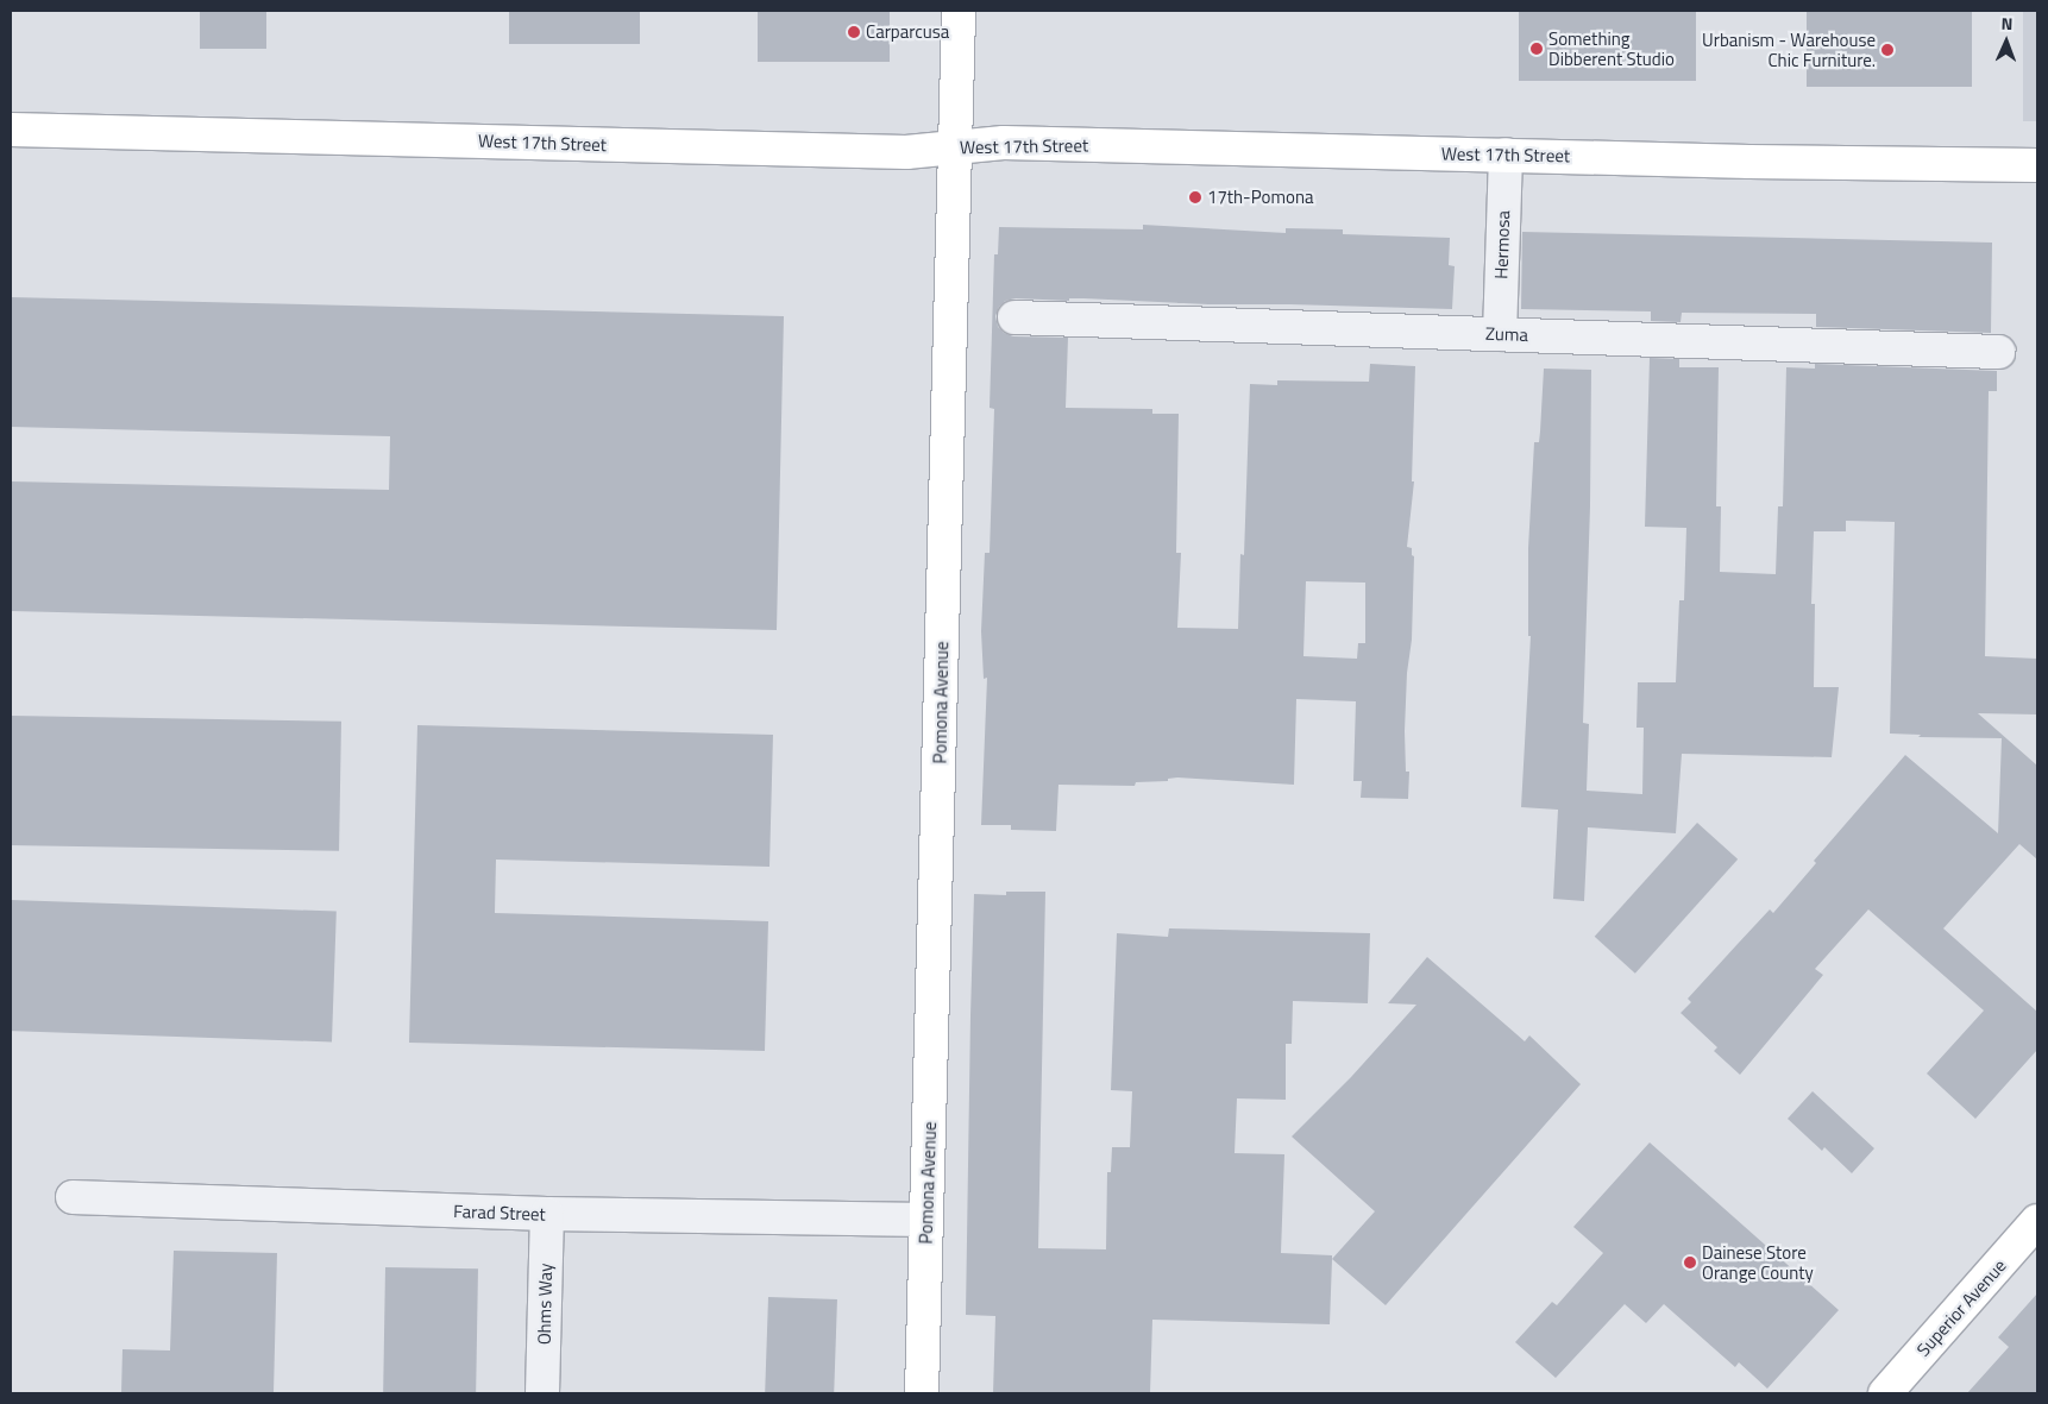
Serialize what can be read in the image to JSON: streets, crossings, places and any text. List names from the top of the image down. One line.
{"streets":{"street":["West 17th Street","Hermosa","Zuma","Pomona Avenue","Farad Street","Ohms Way","Superior Avenue"]},"crossings":[["West 17th Street","Hermosa"],["West 17th Street","Pomona Avenue"],["Hermosa","Zuma"],["Pomona Avenue","Farad Street"],["Farad Street","Ohms Way"]],"places":["Carparcusa","Something Dibberent Studio","Urbanism - Warehouse Chic Furniture.","17th-Pomona","Dainese Store Orange County"],"north":"top"}
